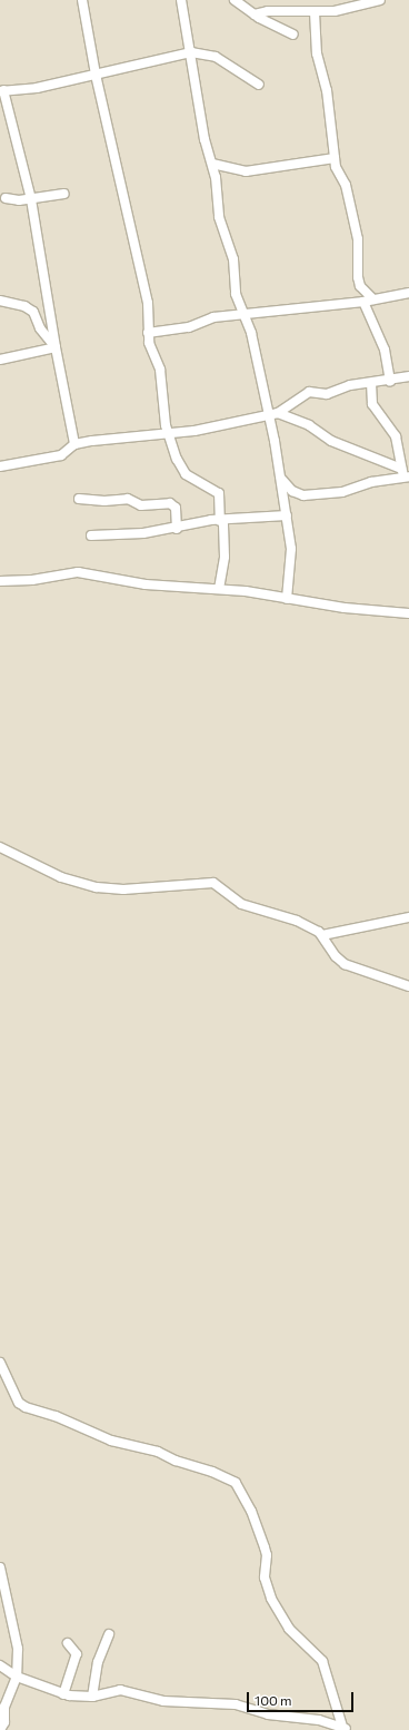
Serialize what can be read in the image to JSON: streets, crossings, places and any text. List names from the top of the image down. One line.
{"scale_bar":"100 m"}
